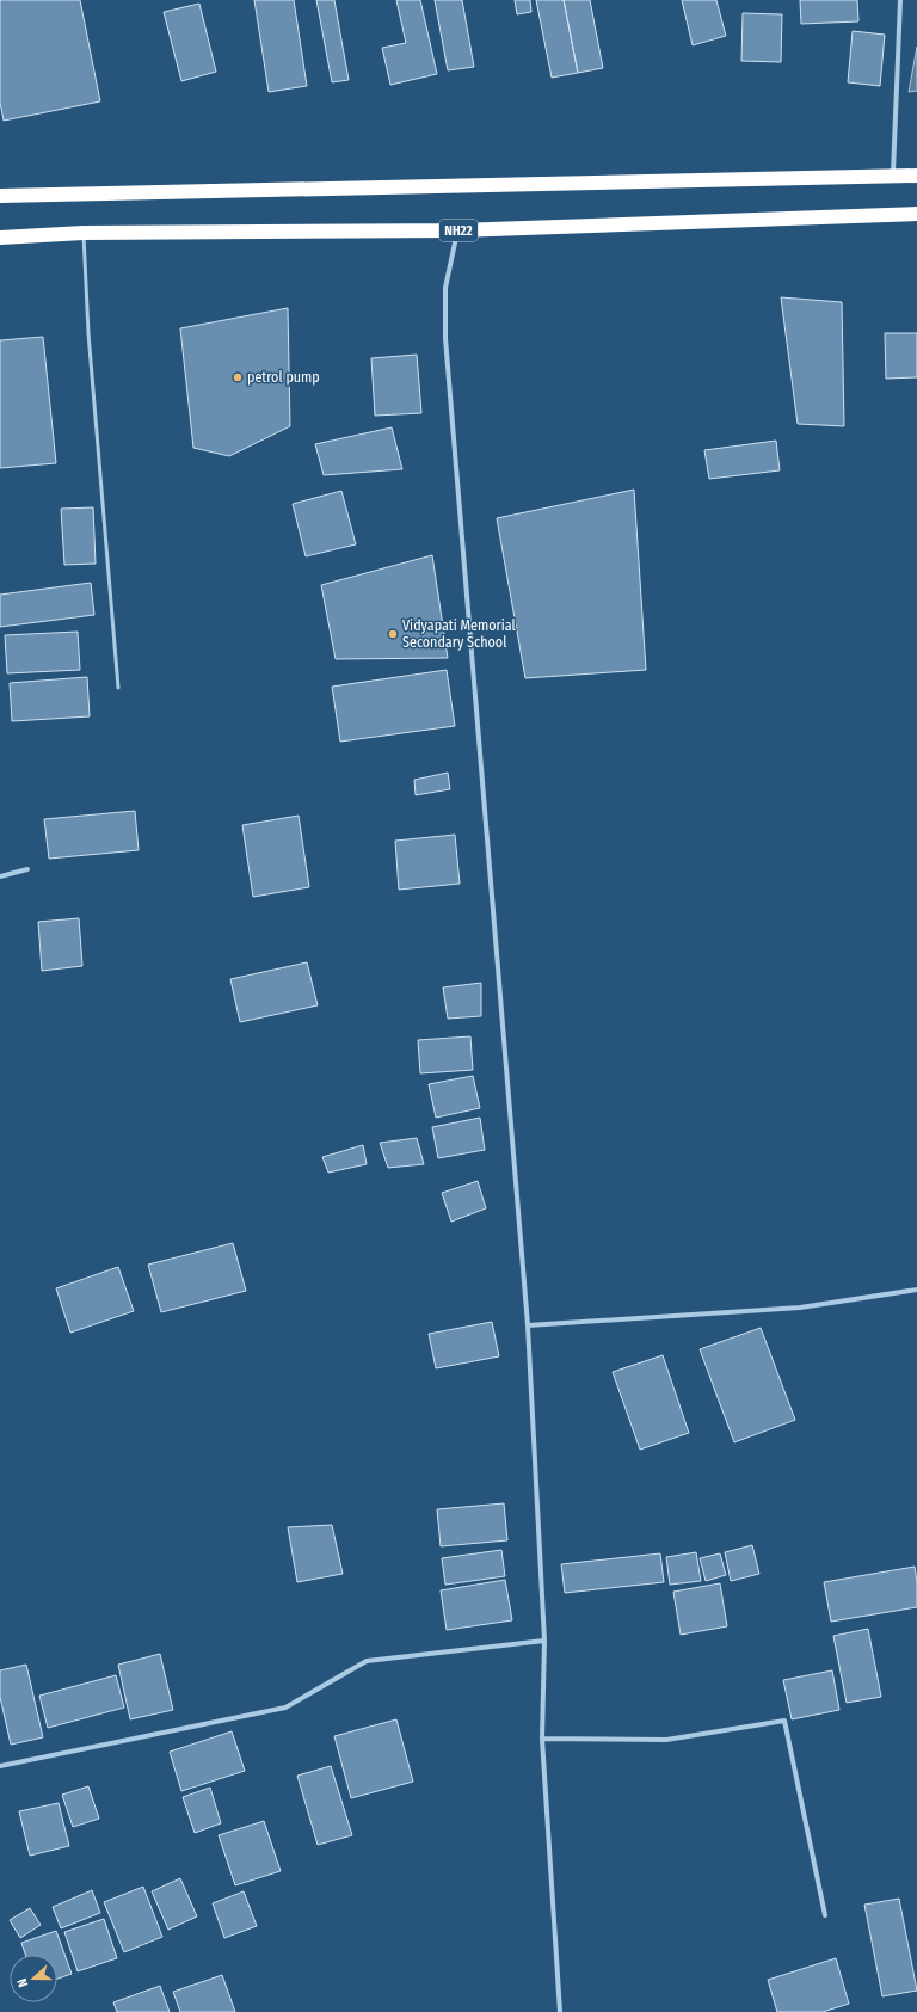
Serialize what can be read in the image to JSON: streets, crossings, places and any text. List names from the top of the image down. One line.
{"streets":{"highway":["NH22"]},"places":["petrol pump","Vidyapati Memorial Secondary School"],"north":"left"}
